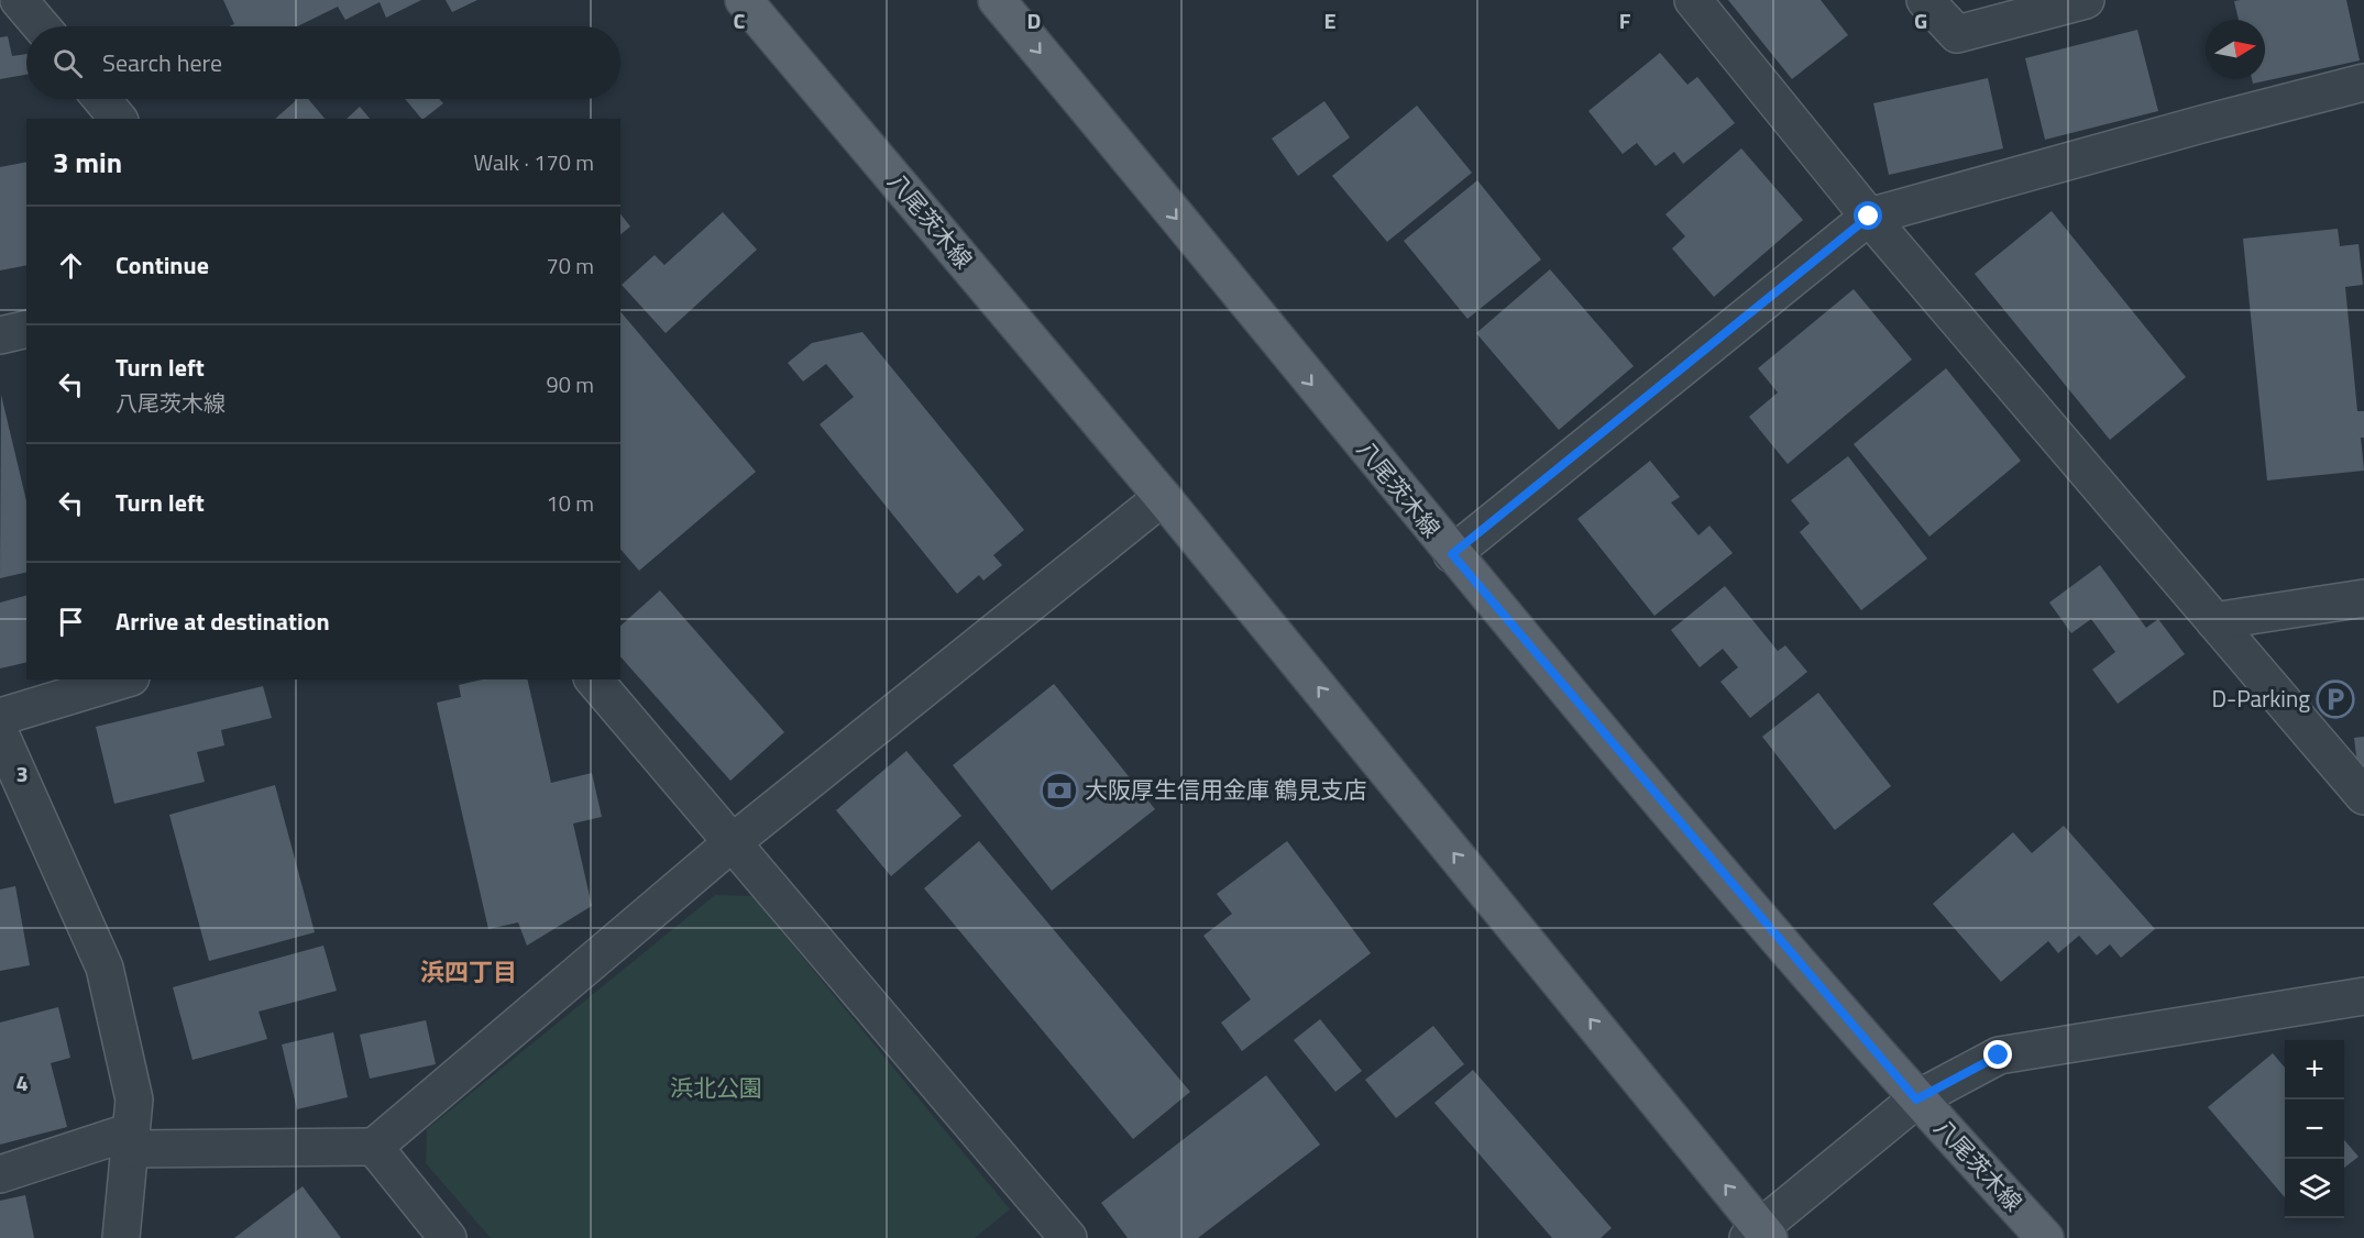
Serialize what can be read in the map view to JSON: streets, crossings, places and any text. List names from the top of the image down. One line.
{"streets":{"main road":["八尾茨木線"]},"districts":["浜四丁目"],"parks":["浜北公園"],"places":{"parking":["D-Parking"],"bank":["大阪厚生信用金庫 鶴見支店"]},"north":"right","page":{"search":"Search here","heading":["3 min","Walk · 170 m"],"list":[["Continue","70 m"],["Turn left","八尾茨木線","90 m"],["Turn left","10 m"],"Arrive at destination"],"map_buttons":["+","−"]},"grid":{"columns":["C","D","E","F","G"],"rows":["3","4"]}}
